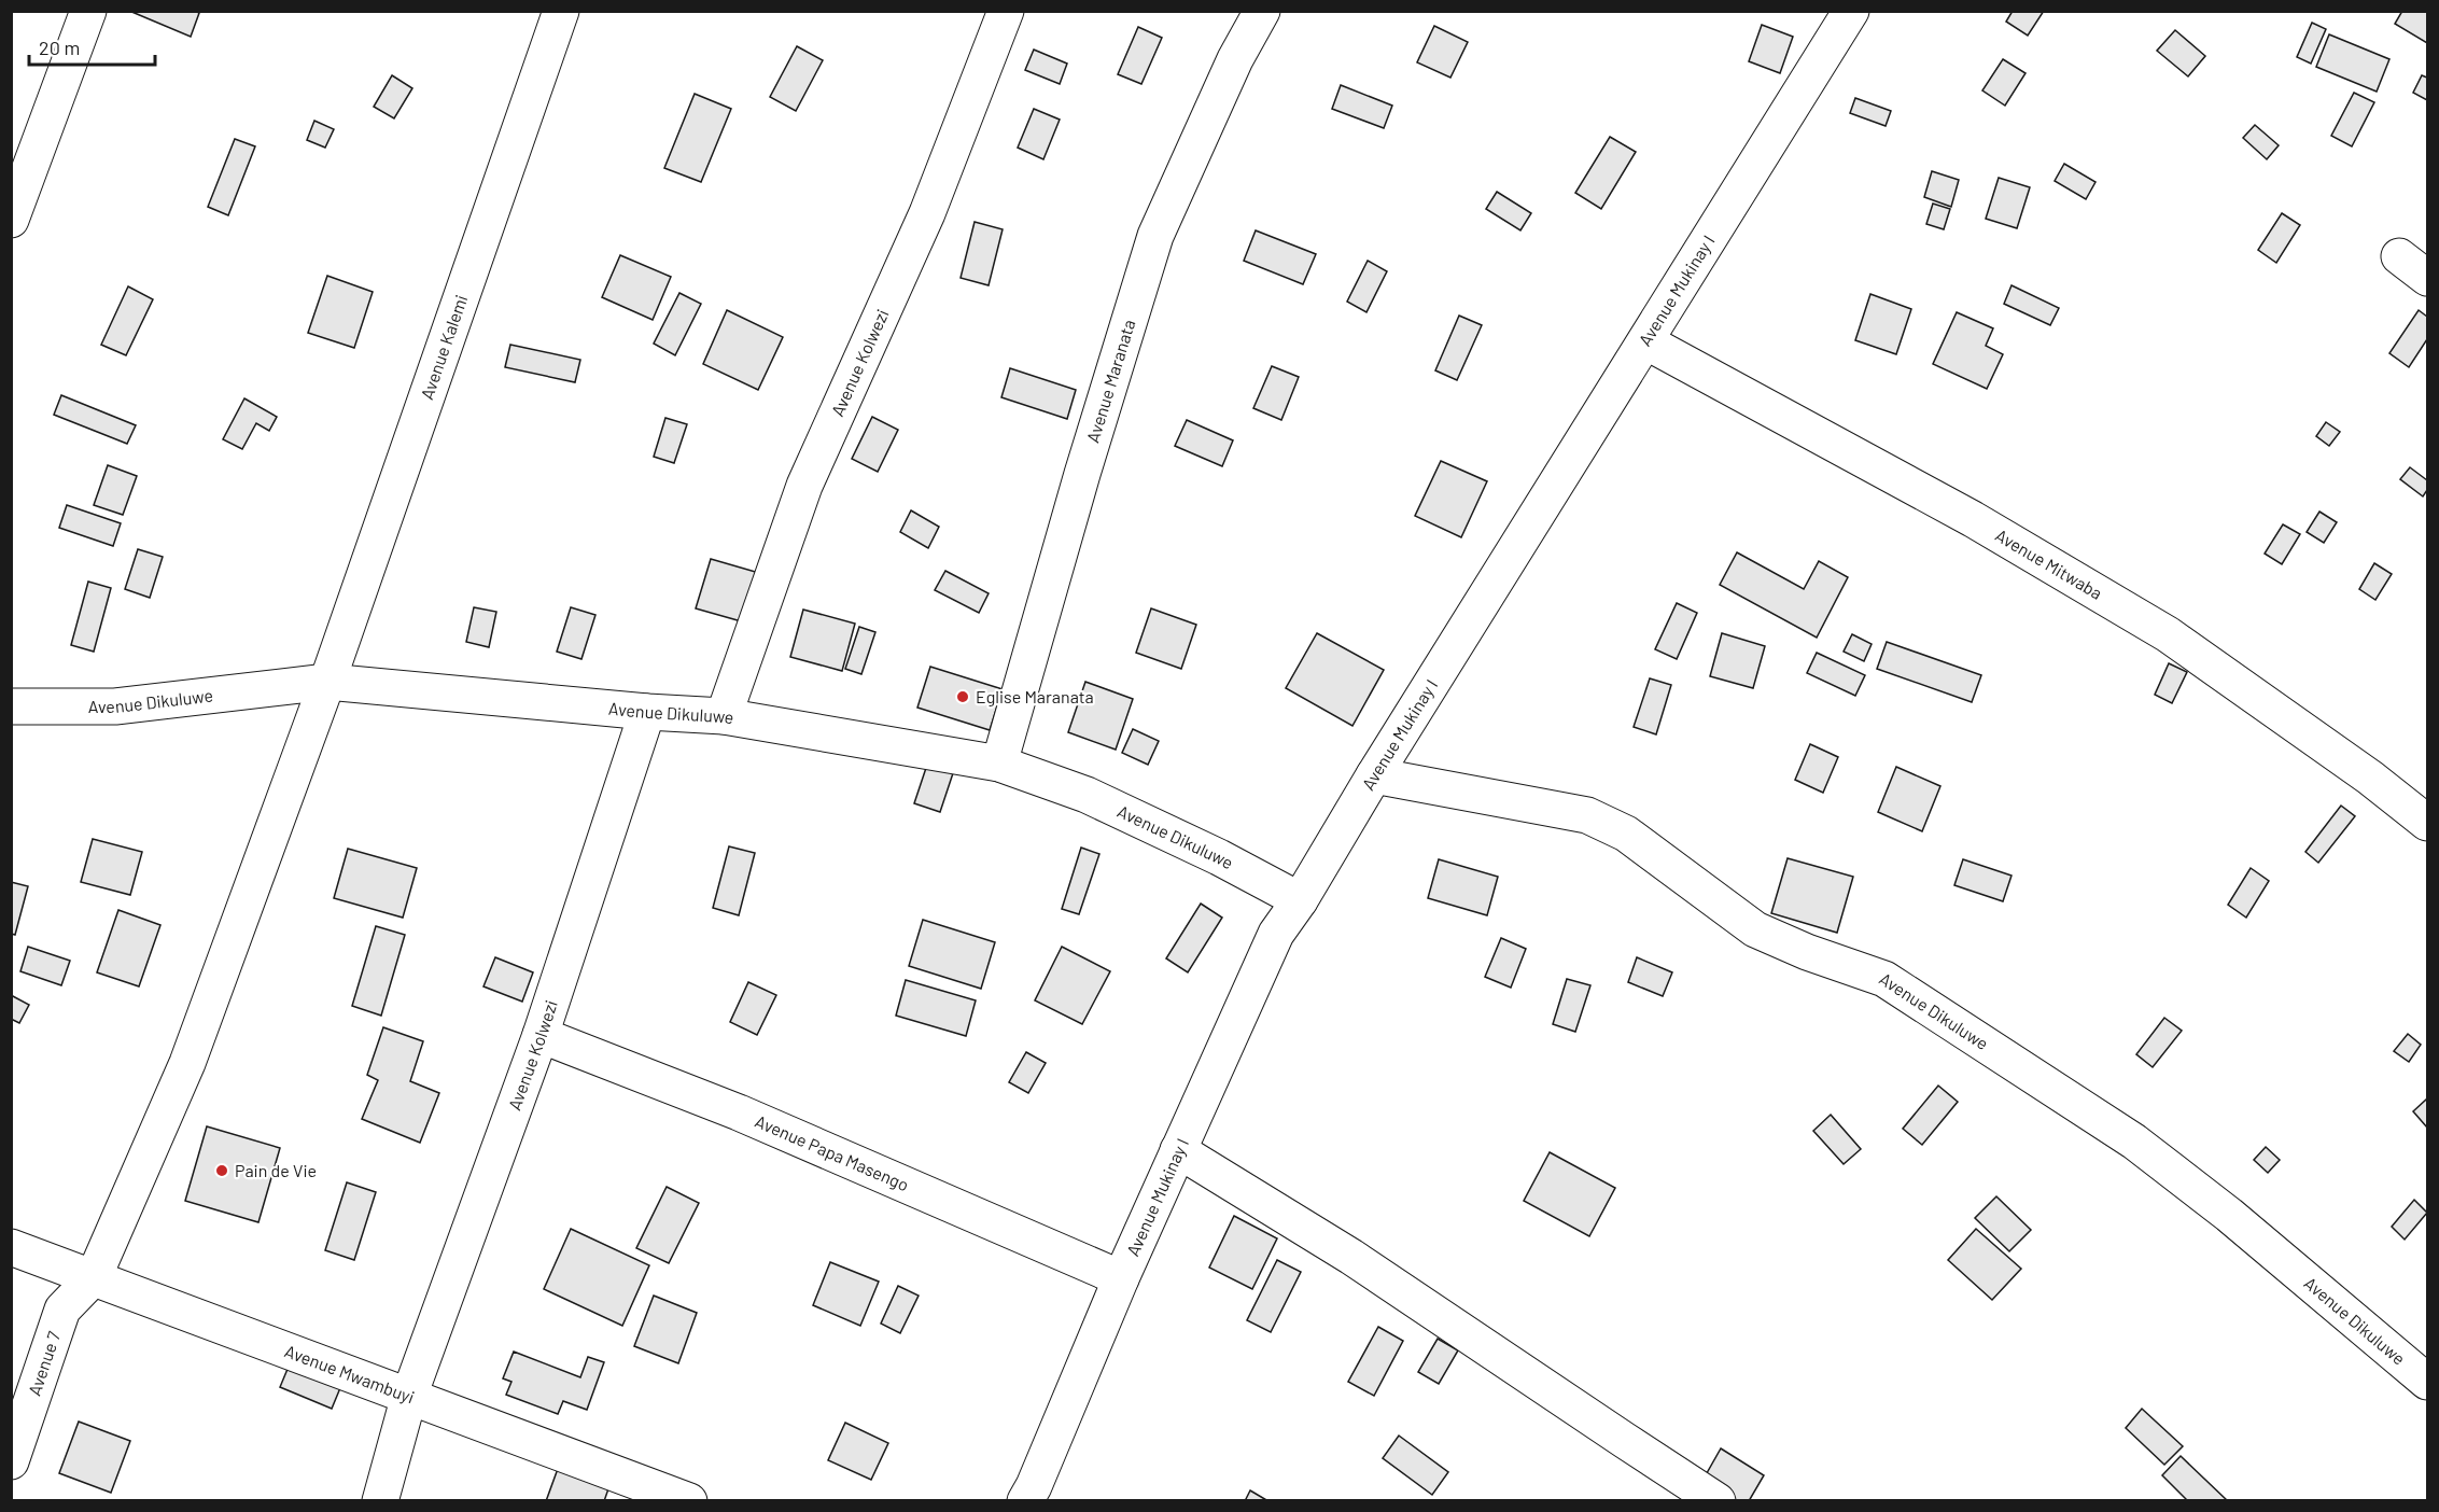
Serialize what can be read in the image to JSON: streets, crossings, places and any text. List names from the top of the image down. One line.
{"streets":{"street":["Avenue Mukinay I","Avenue Kalemi","Avenue Kolwezi","Avenue Maranata","Avenue Mitwaba","Avenue Dikuluwe","Avenue Papa Masengo","Avenue 7","Avenue Mwambuyi"]},"crossings":[["Avenue Mukinay I","Avenue Mitwaba"],["Avenue Mukinay I","Avenue Dikuluwe"],["Avenue Mukinay I","Avenue Papa Masengo"],["Avenue Kalemi","Avenue Dikuluwe"],["Avenue Kalemi","Avenue 7"],["Avenue Kalemi","Avenue Mwambuyi"],["Avenue Kolwezi","Avenue Dikuluwe"],["Avenue Kolwezi","Avenue Papa Masengo"],["Avenue Kolwezi","Avenue Mwambuyi"],["Avenue Maranata","Avenue Dikuluwe"],["Avenue 7","Avenue Mwambuyi"]],"places":["Eglise Maranata","Pain de Vie"],"scale_bar":"20 m"}
